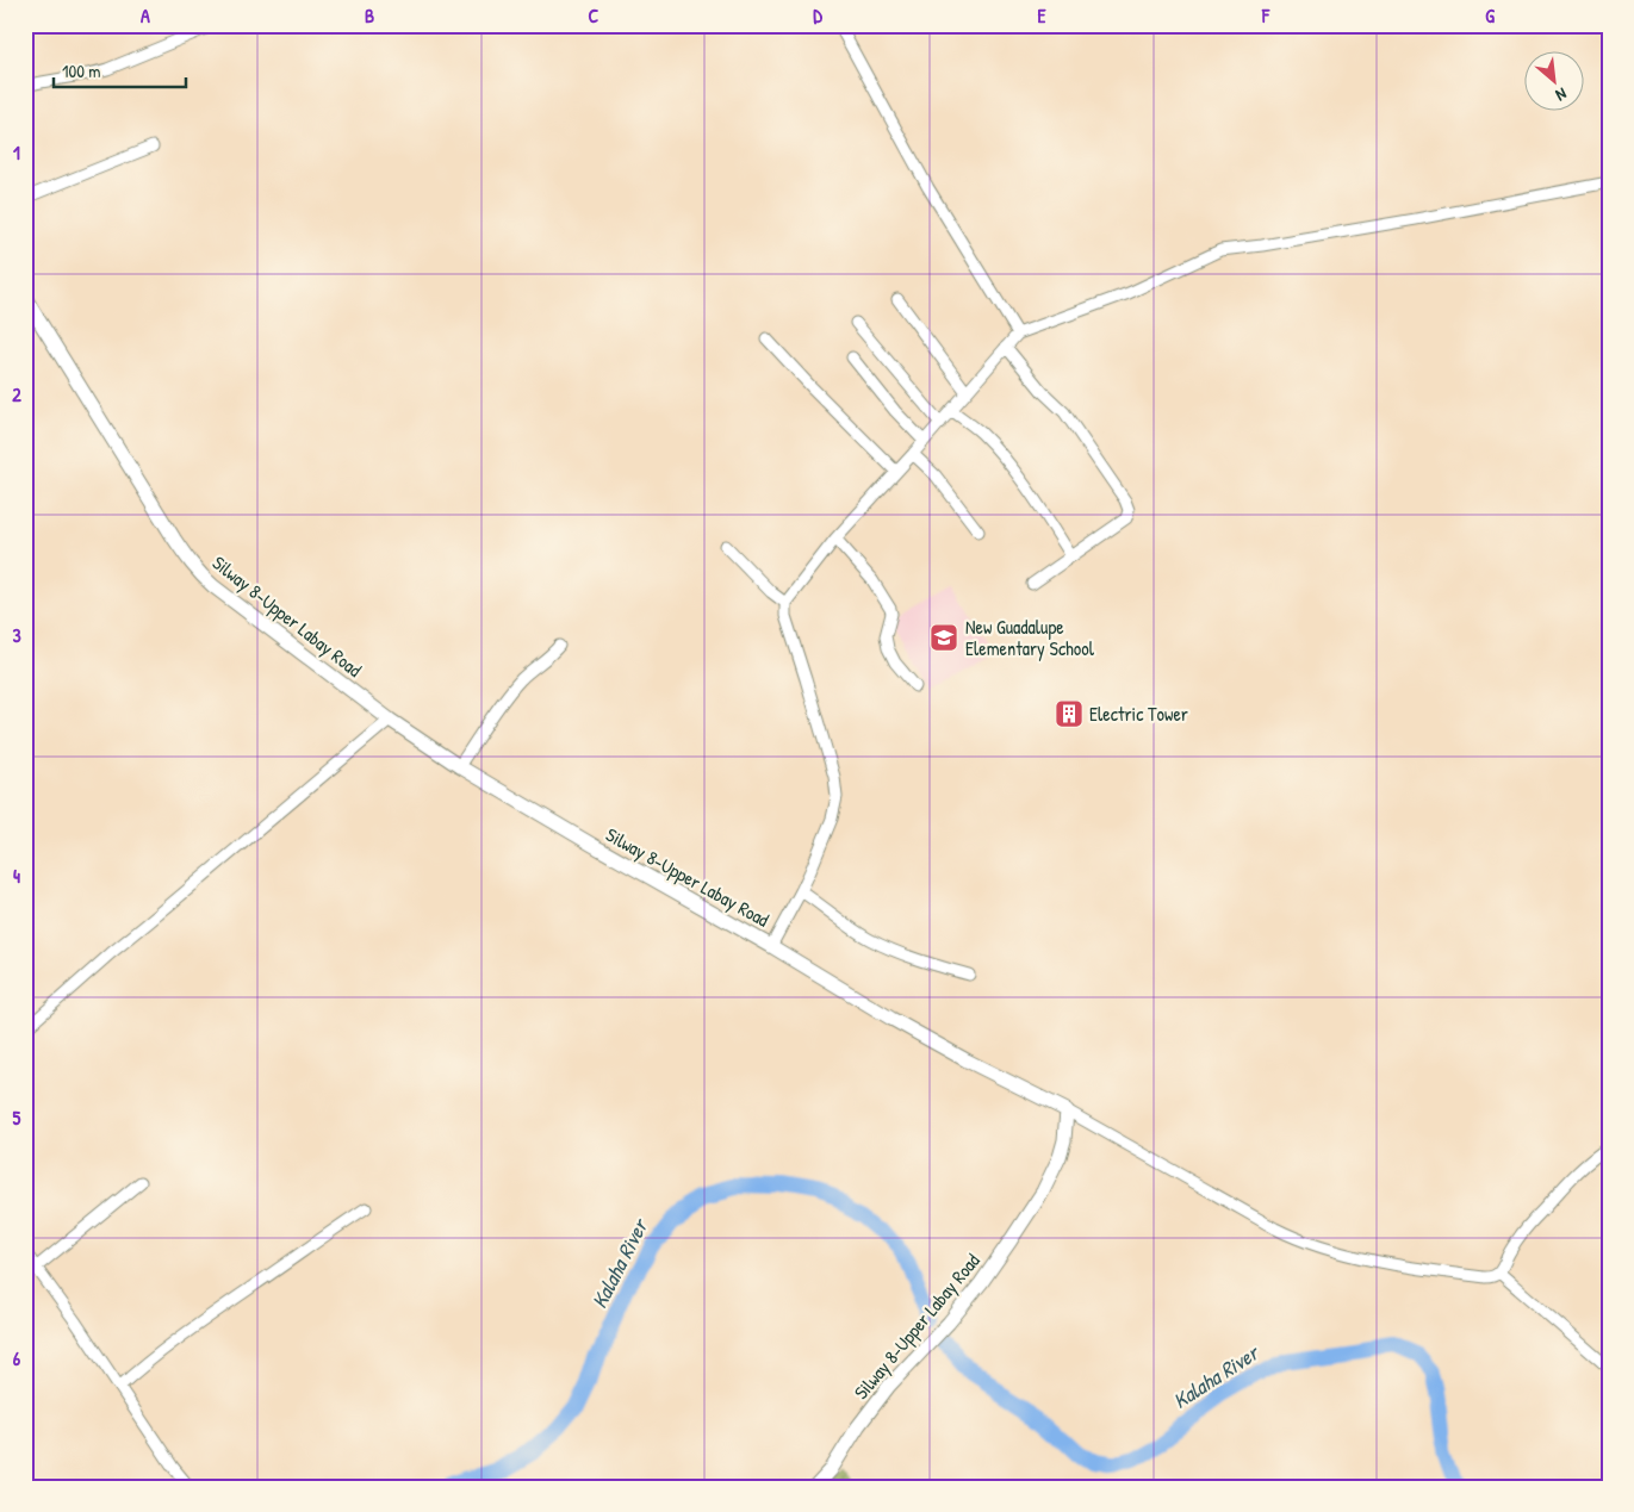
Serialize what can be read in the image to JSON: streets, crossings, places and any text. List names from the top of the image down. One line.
{"streets":{"main road":["Silway 8-Upper Labay Road"]},"water":["Kalaha River"],"places":{"school or university":["New Guadalupe Elementary School"],"building":["Electric Tower"]},"scale_bar":"100 m","north":"bottom right","grid":{"columns":["A","B","C","D","E","F","G"],"rows":["1","2","3","4","5","6"]}}
